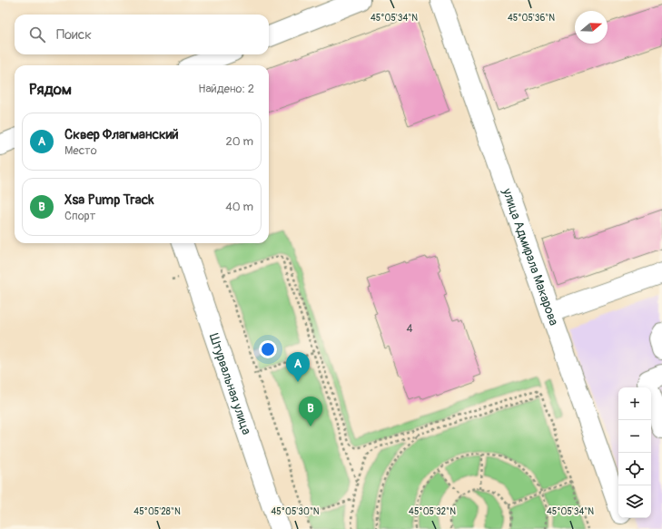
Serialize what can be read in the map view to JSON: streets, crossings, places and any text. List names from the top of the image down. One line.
{"streets":{"street":["улица Адмирала Макарова","Штурвальная улица"]},"house_numbers":["4"],"north":"right","page":{"search":"Поиск","heading":["Рядом","Найдено: 2"],"list":[{"mark":"A","name":"Сквер Флагманский","note":"Место","value":"20 m"},{"mark":"B","name":"Xsa Pump Track","note":"Спорт","value":"40 m"}],"pins":["A","B"],"map_buttons":["+","−"]},"coordinates":["45°05'34\"N","45°05'36\"N","45°05'28\"N","45°05'30\"N","45°05'32\"N"]}
